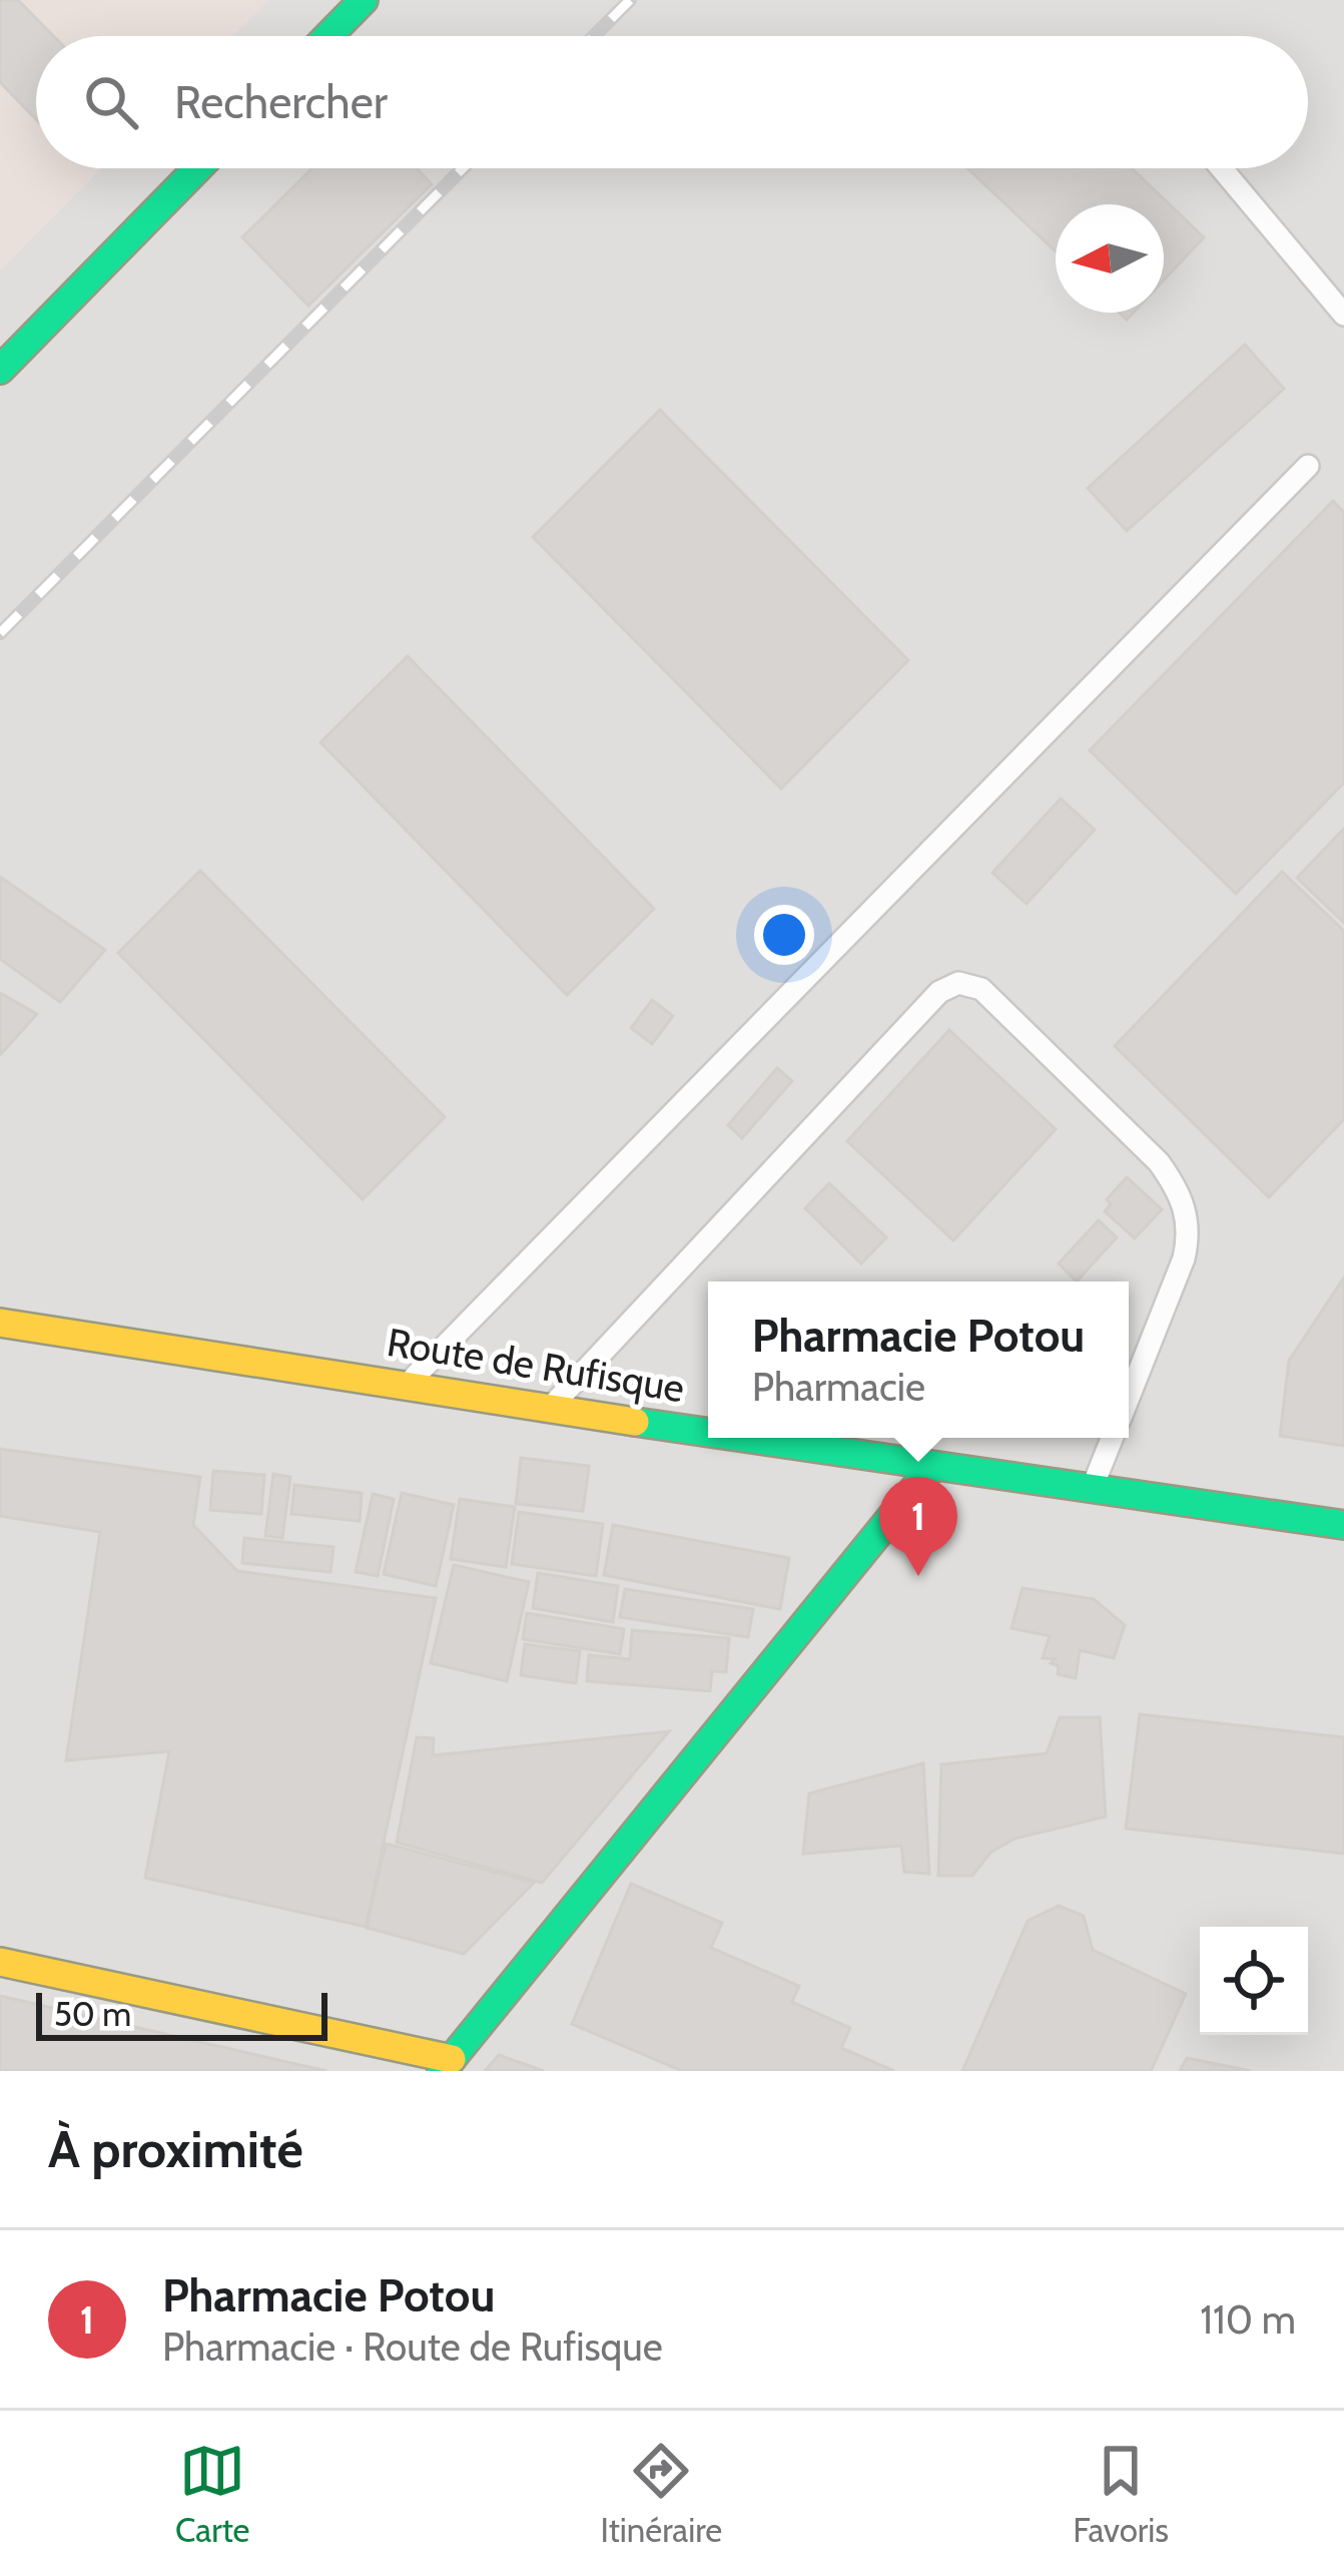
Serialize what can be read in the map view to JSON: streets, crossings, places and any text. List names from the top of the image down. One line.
{"streets":{"street":["Route de Rufisque"]},"scale_bar":"50 m","north":"left","page":{"search":"Rechercher","popup":["Pharmacie Potou","Pharmacie"],"pins":"1","scale":"50 m","heading":"À proximité","list":[{"mark":"1","name":"Pharmacie Potou","note":"Pharmacie · Route de Rufisque","value":"110 m"}],"nav":["Carte","Itinéraire","Favoris"]}}
